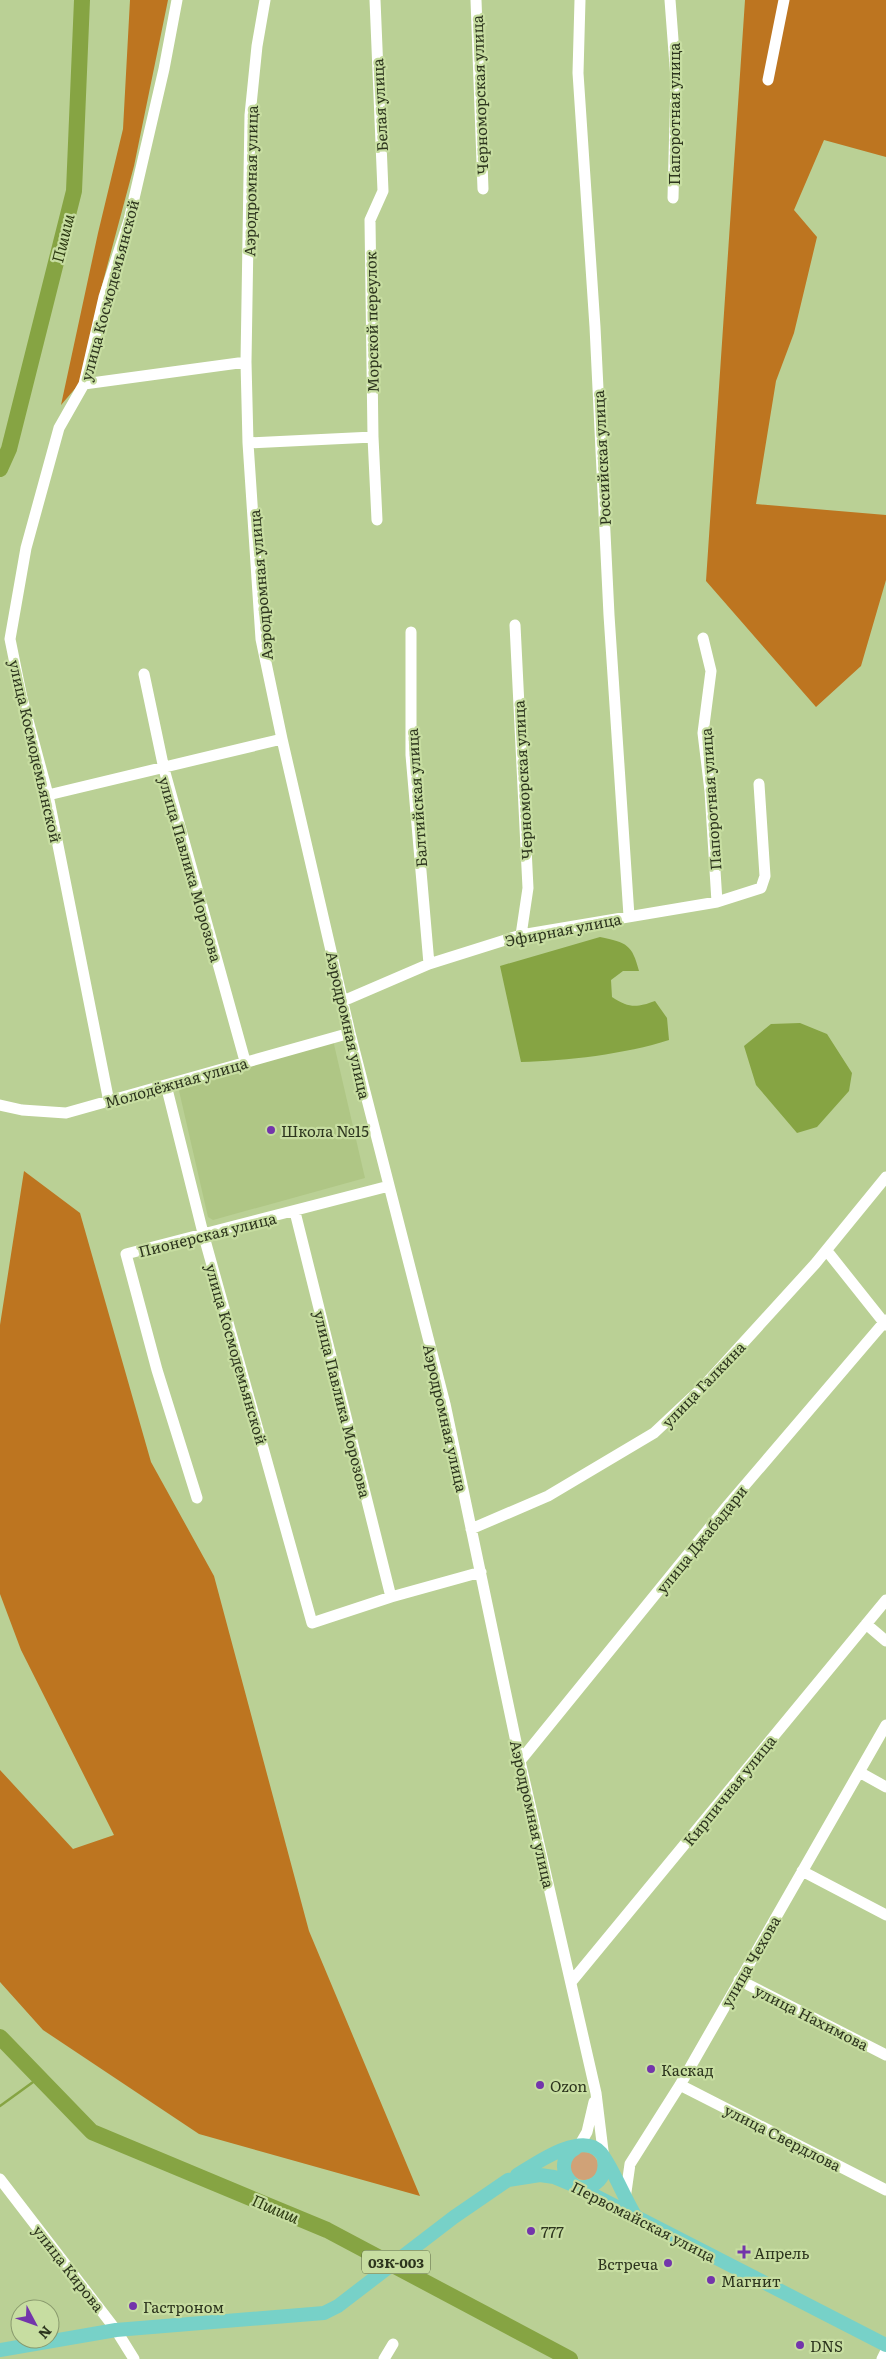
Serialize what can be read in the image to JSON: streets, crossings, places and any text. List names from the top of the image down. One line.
{"streets":{"main road":["Первомайская улица","03К-003"],"street":["Черноморская улица","Белая улица","Папоротная улица","Аэродромная улица","улица Космодемьянской","Морской переулок","Российская улица","Балтийская улица","улица Павлика Морозова","Эфирная улица","Молодёжная улица","Пионерская улица","улица Галкина","улица Джабадари","Кирпичная улица","улица Чехова","улица Нахимова","улица Свердлова","улица Кирова"]},"crossings":[["Черноморская улица","Эфирная улица"],["Белая улица","Морской переулок"],["Папоротная улица","Эфирная улица"],["Аэродромная улица","Эфирная улица"],["Аэродромная улица","Молодёжная улица"],["Аэродромная улица","Пионерская улица"],["Аэродромная улица","улица Галкина"],["Аэродромная улица","улица Джабадари"],["Аэродромная улица","Кирпичная улица"],["Аэродромная улица","Первомайская улица"],["Аэродромная улица","03К-003"],["улица Космодемьянской","улица Павлика Морозова"],["улица Космодемьянской","Молодёжная улица"],["улица Космодемьянской","Пионерская улица"],["Российская улица","Эфирная улица"],["Балтийская улица","Эфирная улица"],["улица Павлика Морозова","Молодёжная улица"],["улица Павлика Морозова","Пионерская улица"],["улица Чехова","улица Нахимова"],["улица Чехова","улица Свердлова"],["Первомайская улица","03К-003"],["Первомайская улица","улица Кирова"],["03К-003","улица Кирова"]],"water":["Пшиш"],"places":{"other":["Школа №15","Каскад","Ozon","777","Встреча","Магнит","Гастроном","DNS"],"health":["Апрель"]},"north":"bottom right"}
